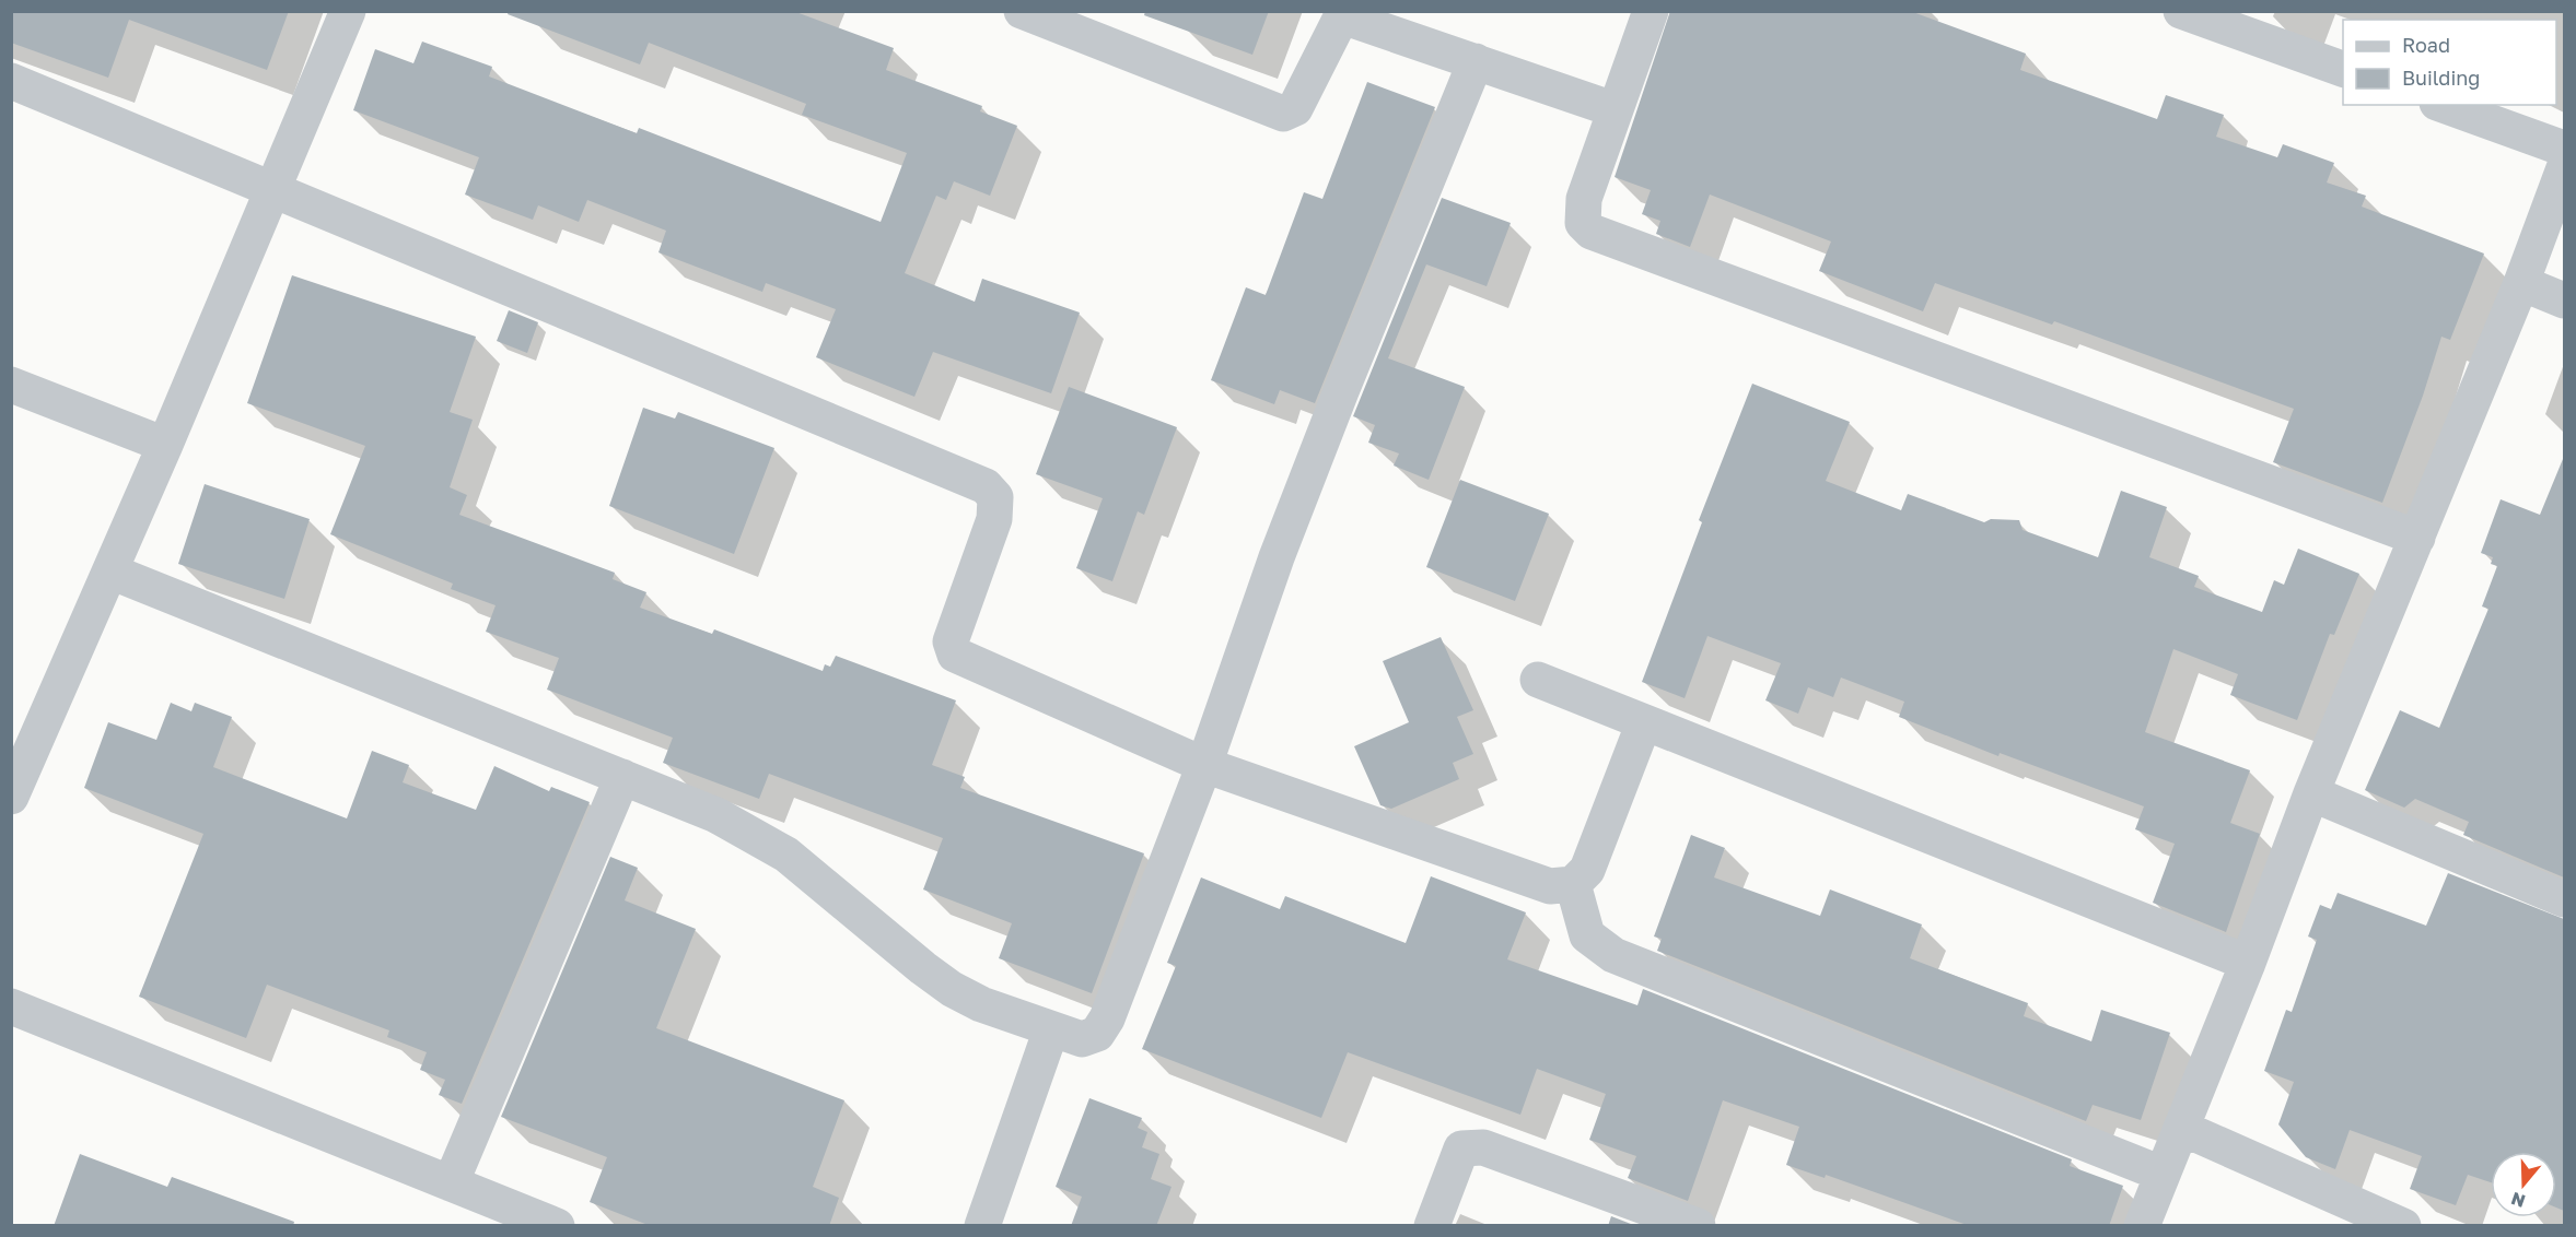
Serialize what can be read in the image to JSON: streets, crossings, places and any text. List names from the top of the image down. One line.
{"legend":["Road","Building"],"north":"bottom"}
